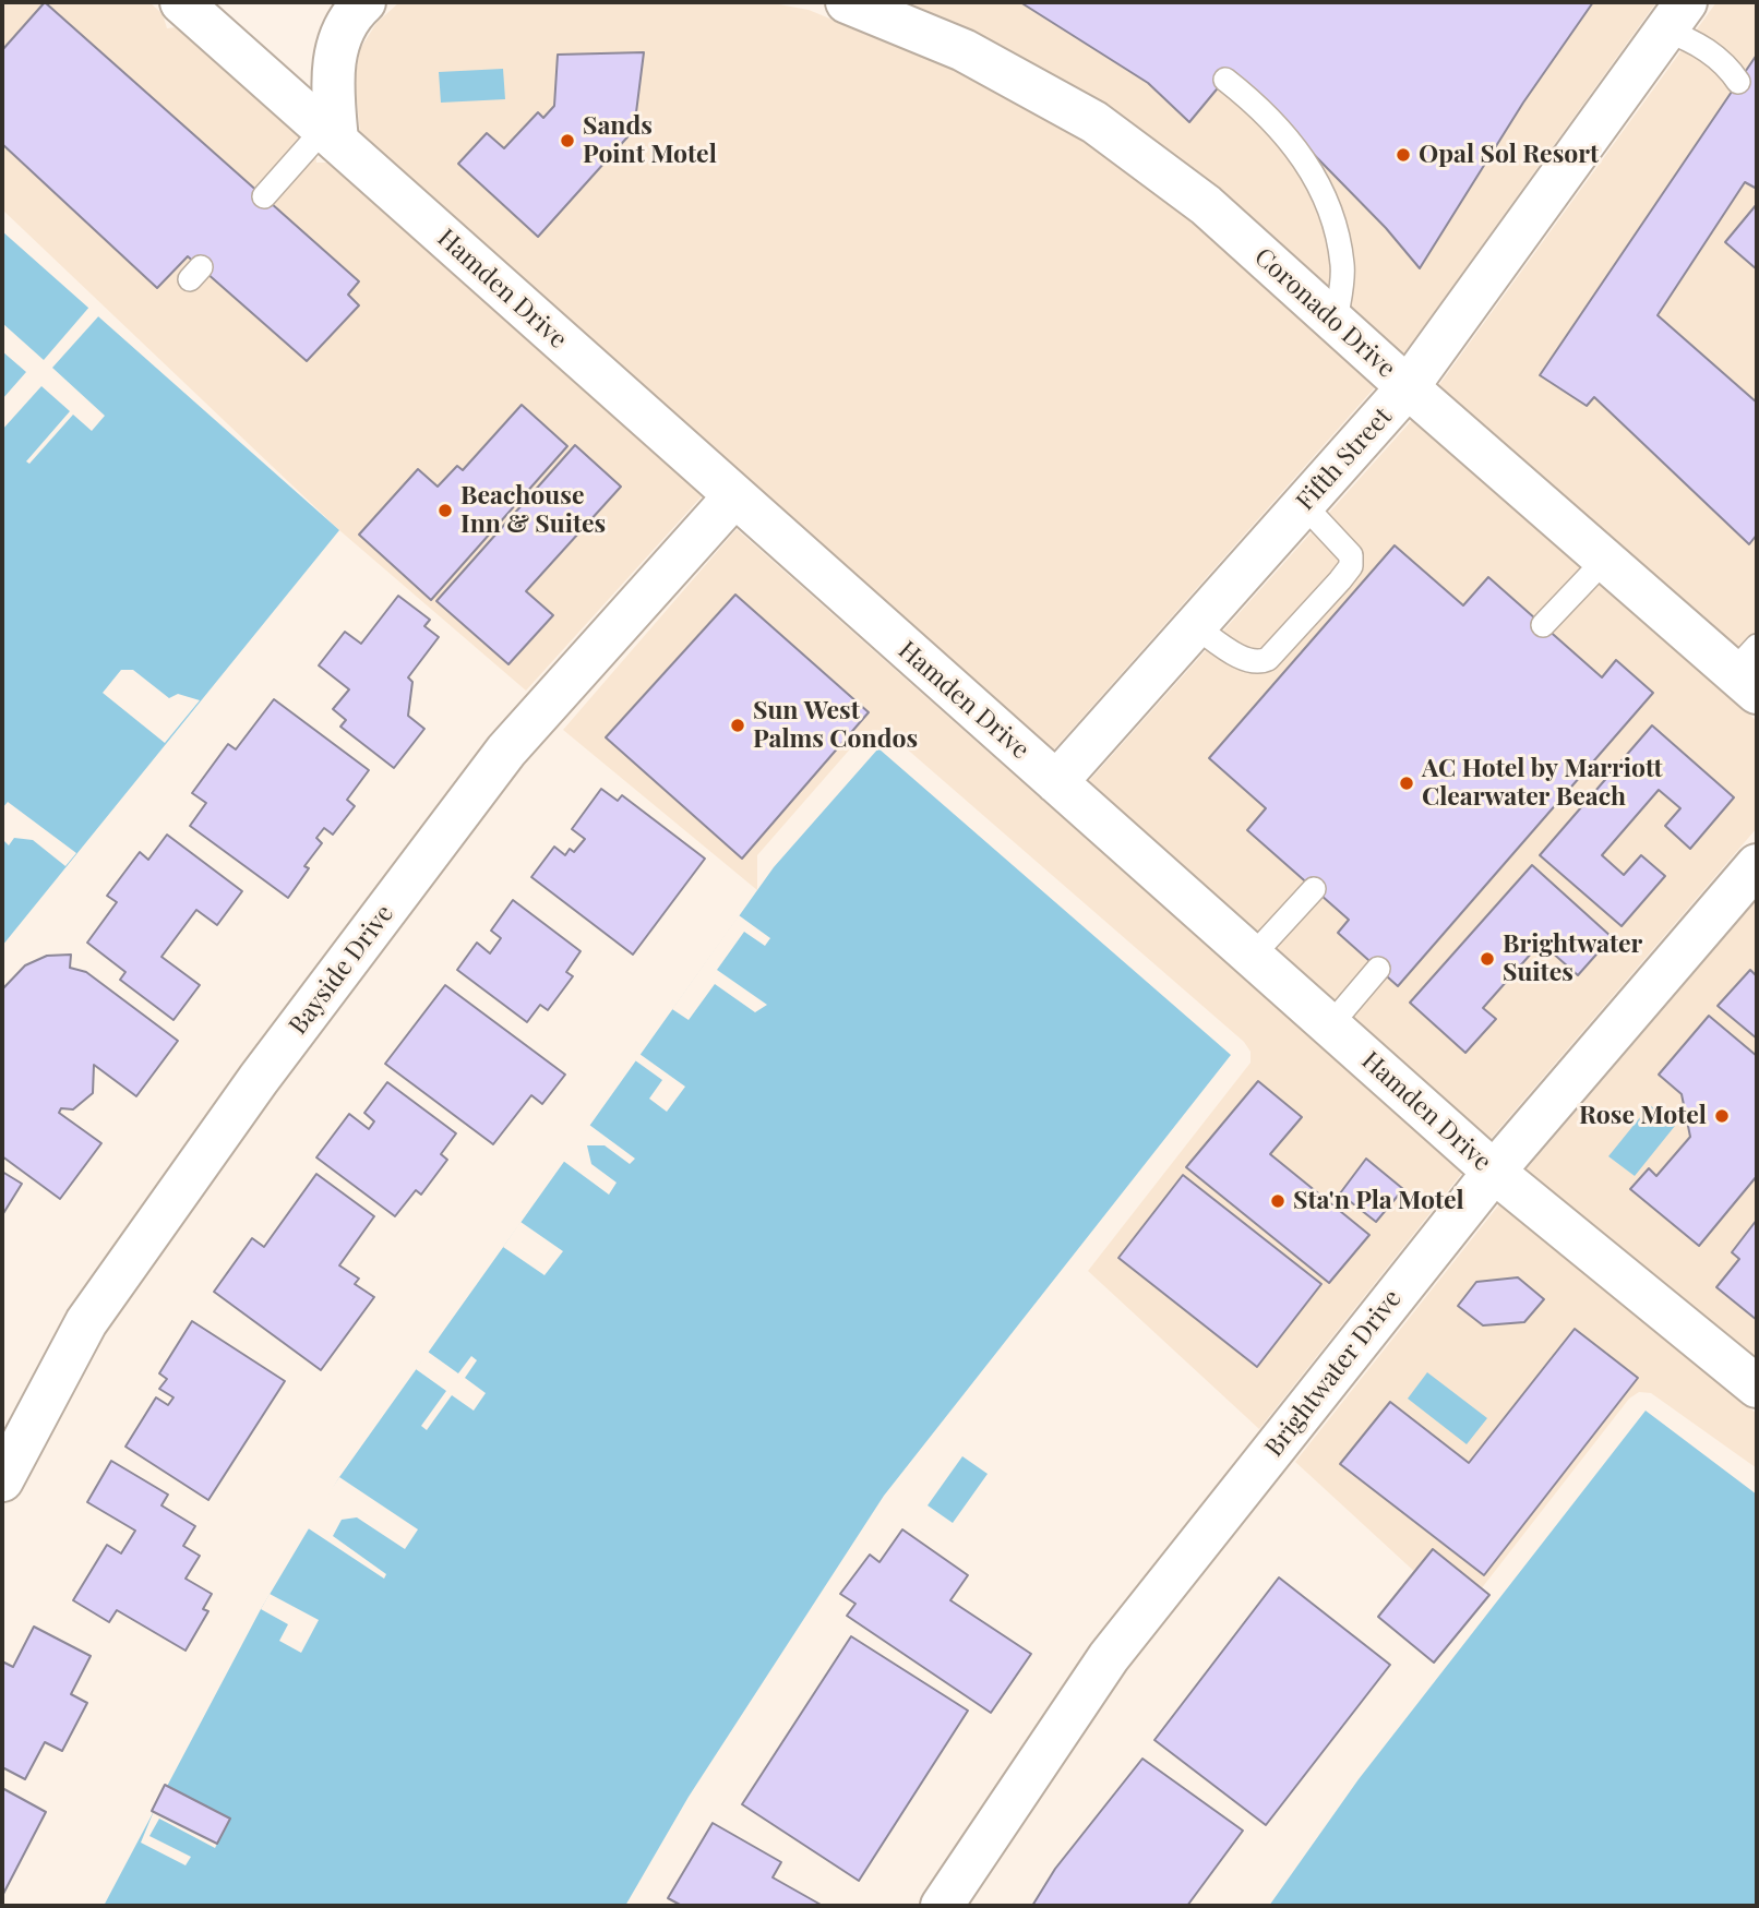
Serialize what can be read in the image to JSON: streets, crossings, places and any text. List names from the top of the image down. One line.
{"streets":{"street":["Hamden Drive","Coronado Drive","Fifth Street","Bayside Drive","Brightwater Drive"]},"crossings":[["Hamden Drive","Fifth Street"],["Hamden Drive","Bayside Drive"],["Hamden Drive","Brightwater Drive"],["Coronado Drive","Fifth Street"]],"places":["Sands Point Motel","Opal Sol Resort","Beachouse Inn & Suites","Sun West Palms Condos","AC Hotel by Marriott Clearwater Beach","Brightwater Suites","Rose Motel","Sta'n Pla Motel"]}
